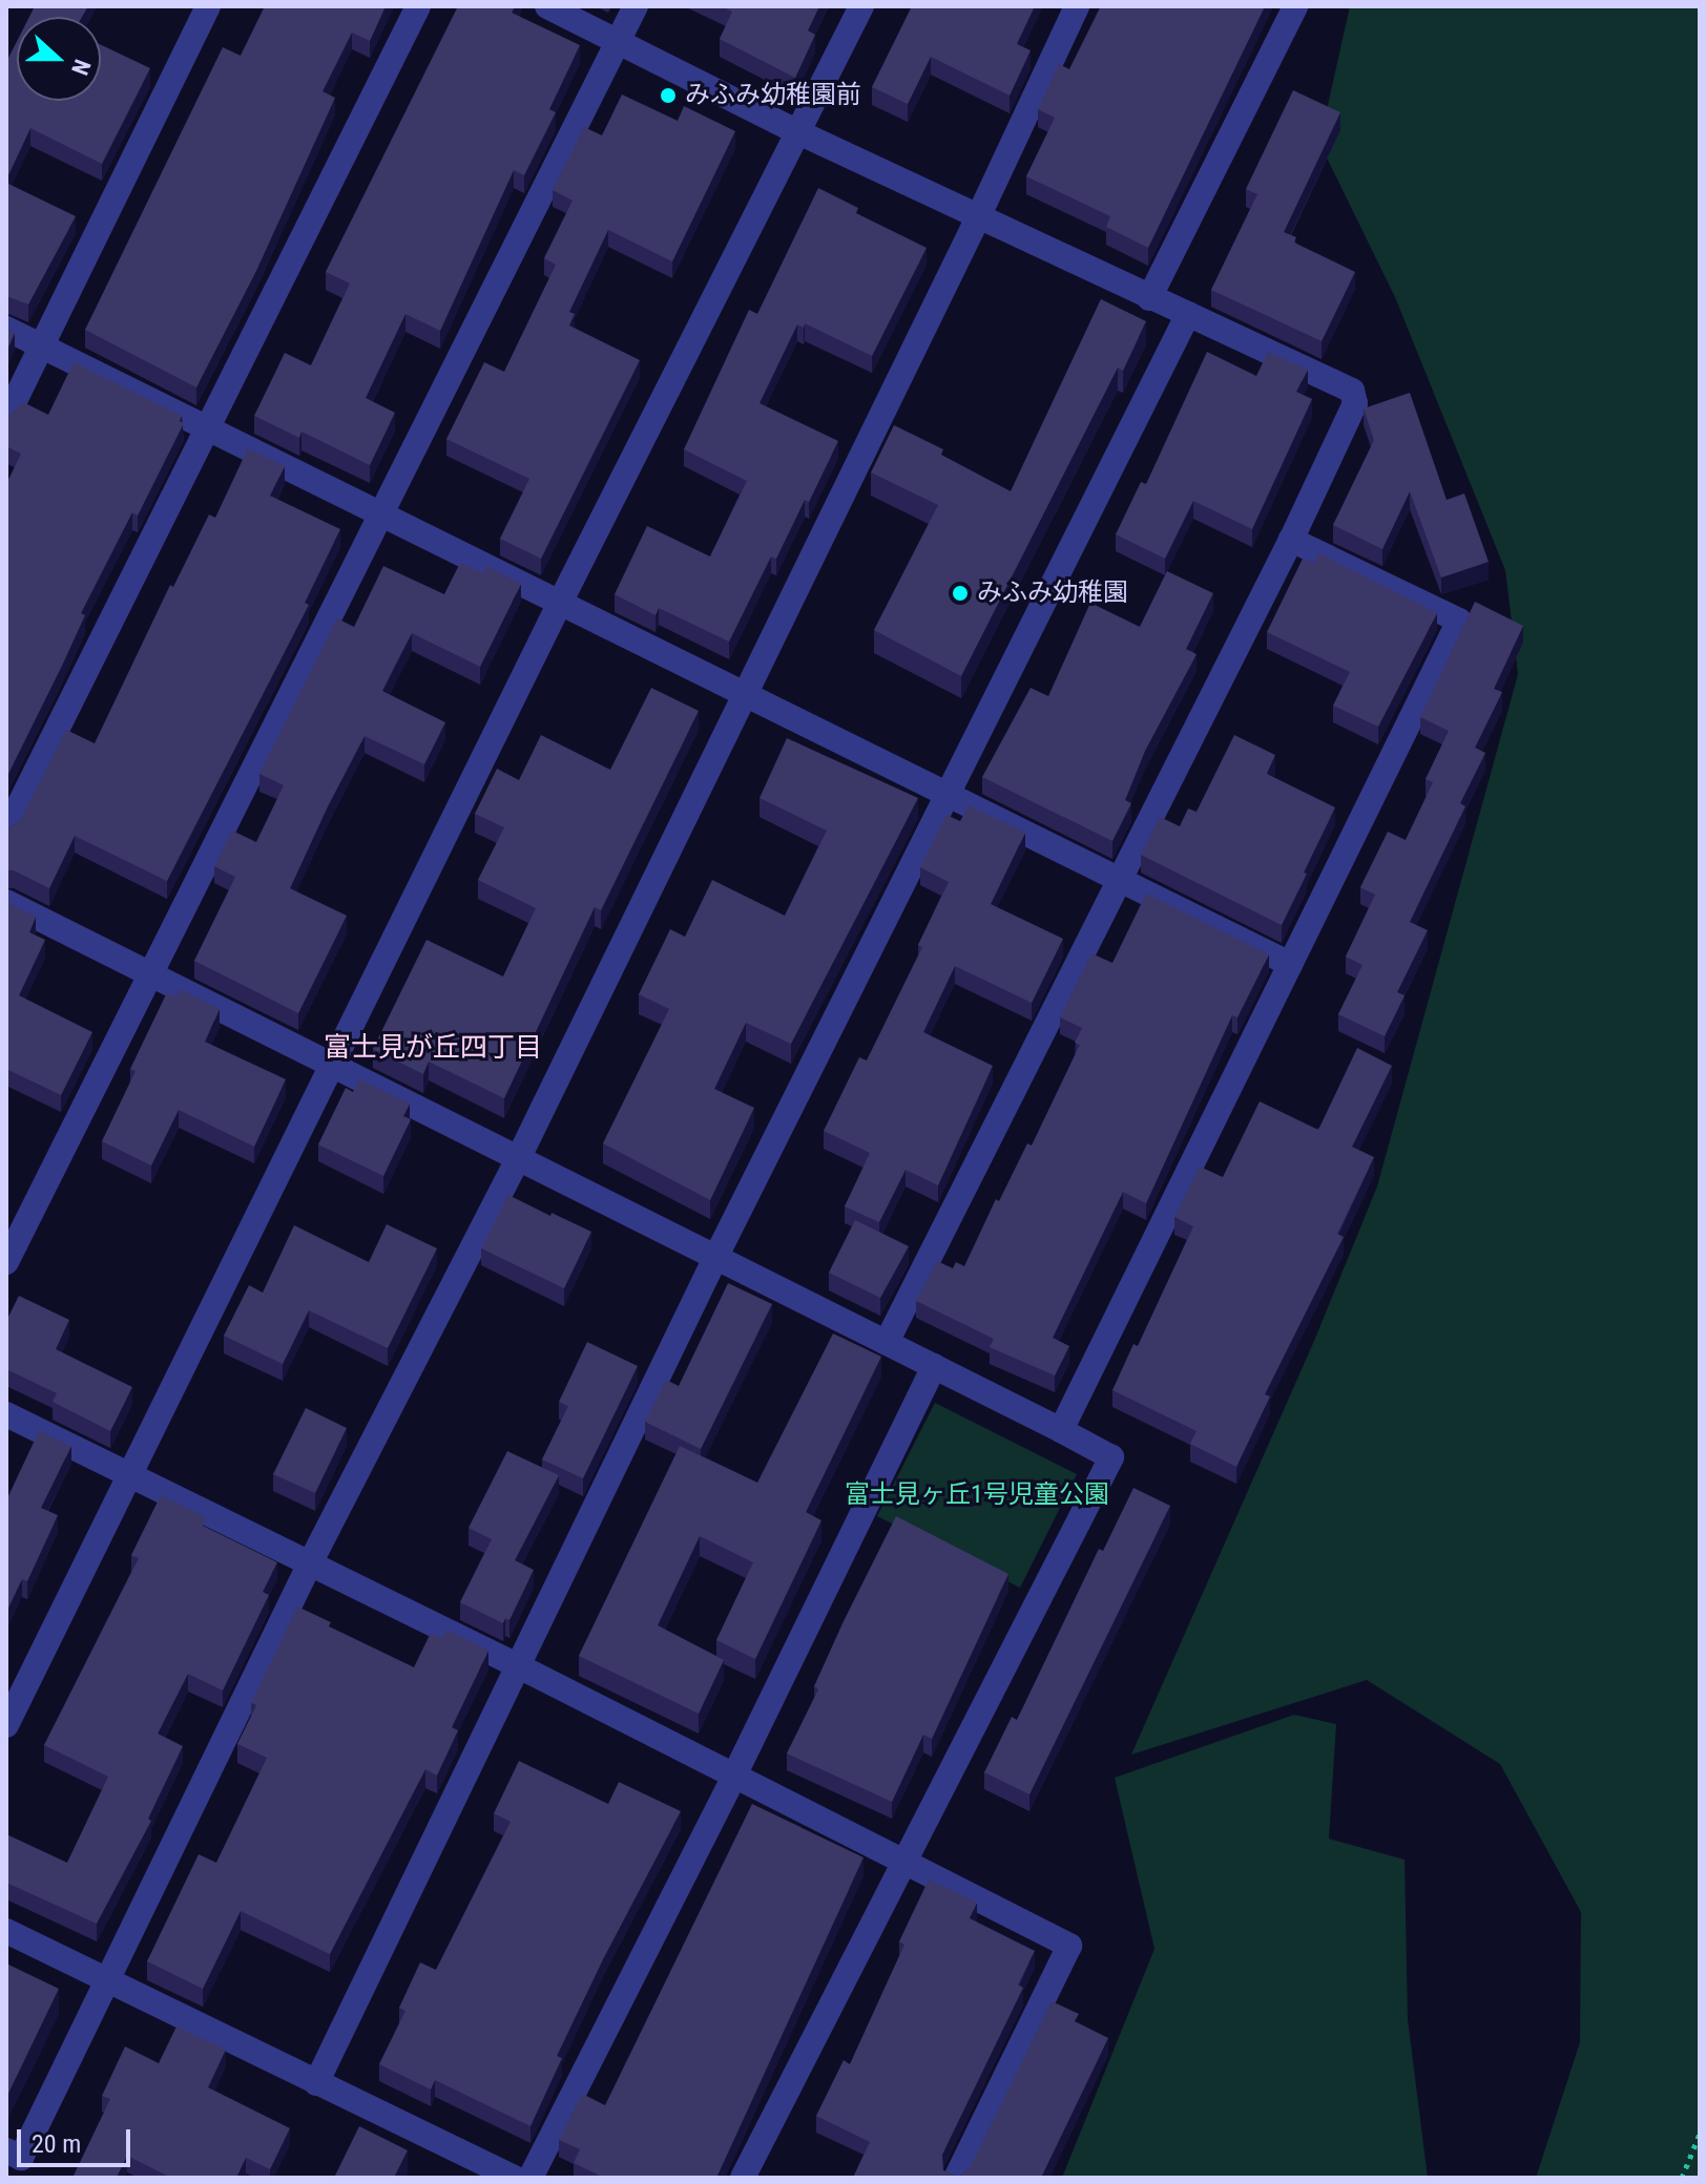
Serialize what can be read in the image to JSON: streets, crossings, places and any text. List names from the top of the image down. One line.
{"districts":["富士見が丘四丁目"],"parks":["富士見ヶ丘1号児童公園"],"places":["みふみ幼稚園前","みふみ幼稚園"],"scale_bar":"20 m","north":"right"}
